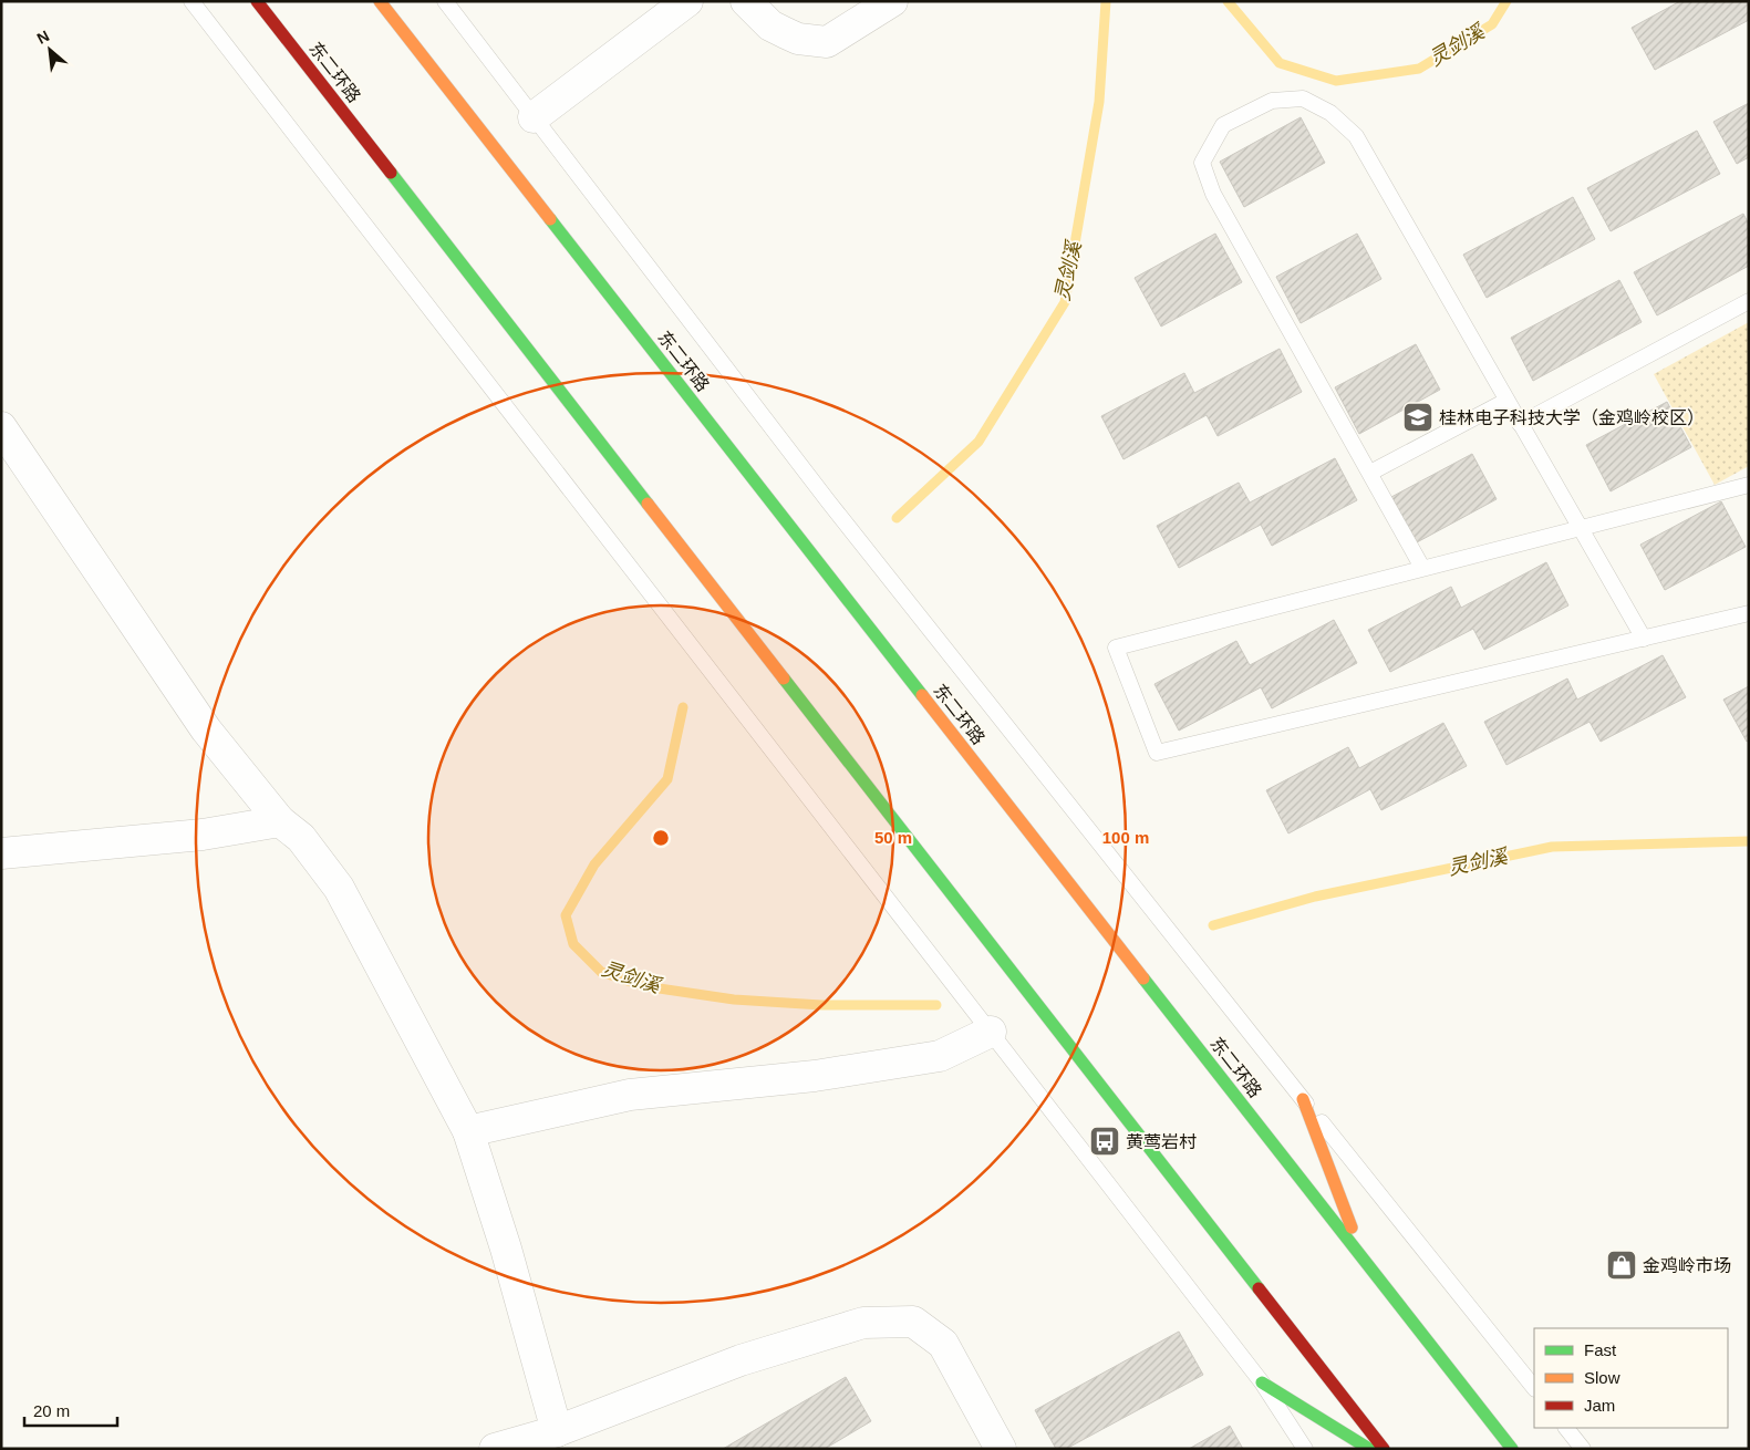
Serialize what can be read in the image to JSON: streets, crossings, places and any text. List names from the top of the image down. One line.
{"streets":{"main road":["东二环路"]},"water":["灵剑溪"],"places":{"school or university":["桂林电子科技大学（金鸡岭校区）"],"bus stop":["黄莺岩村"],"shop":["金鸡岭市场"]},"legend":["Fast","Slow","Jam"],"scale_bar":"20 m","north":"top left","rings":["50 m","100 m"]}
